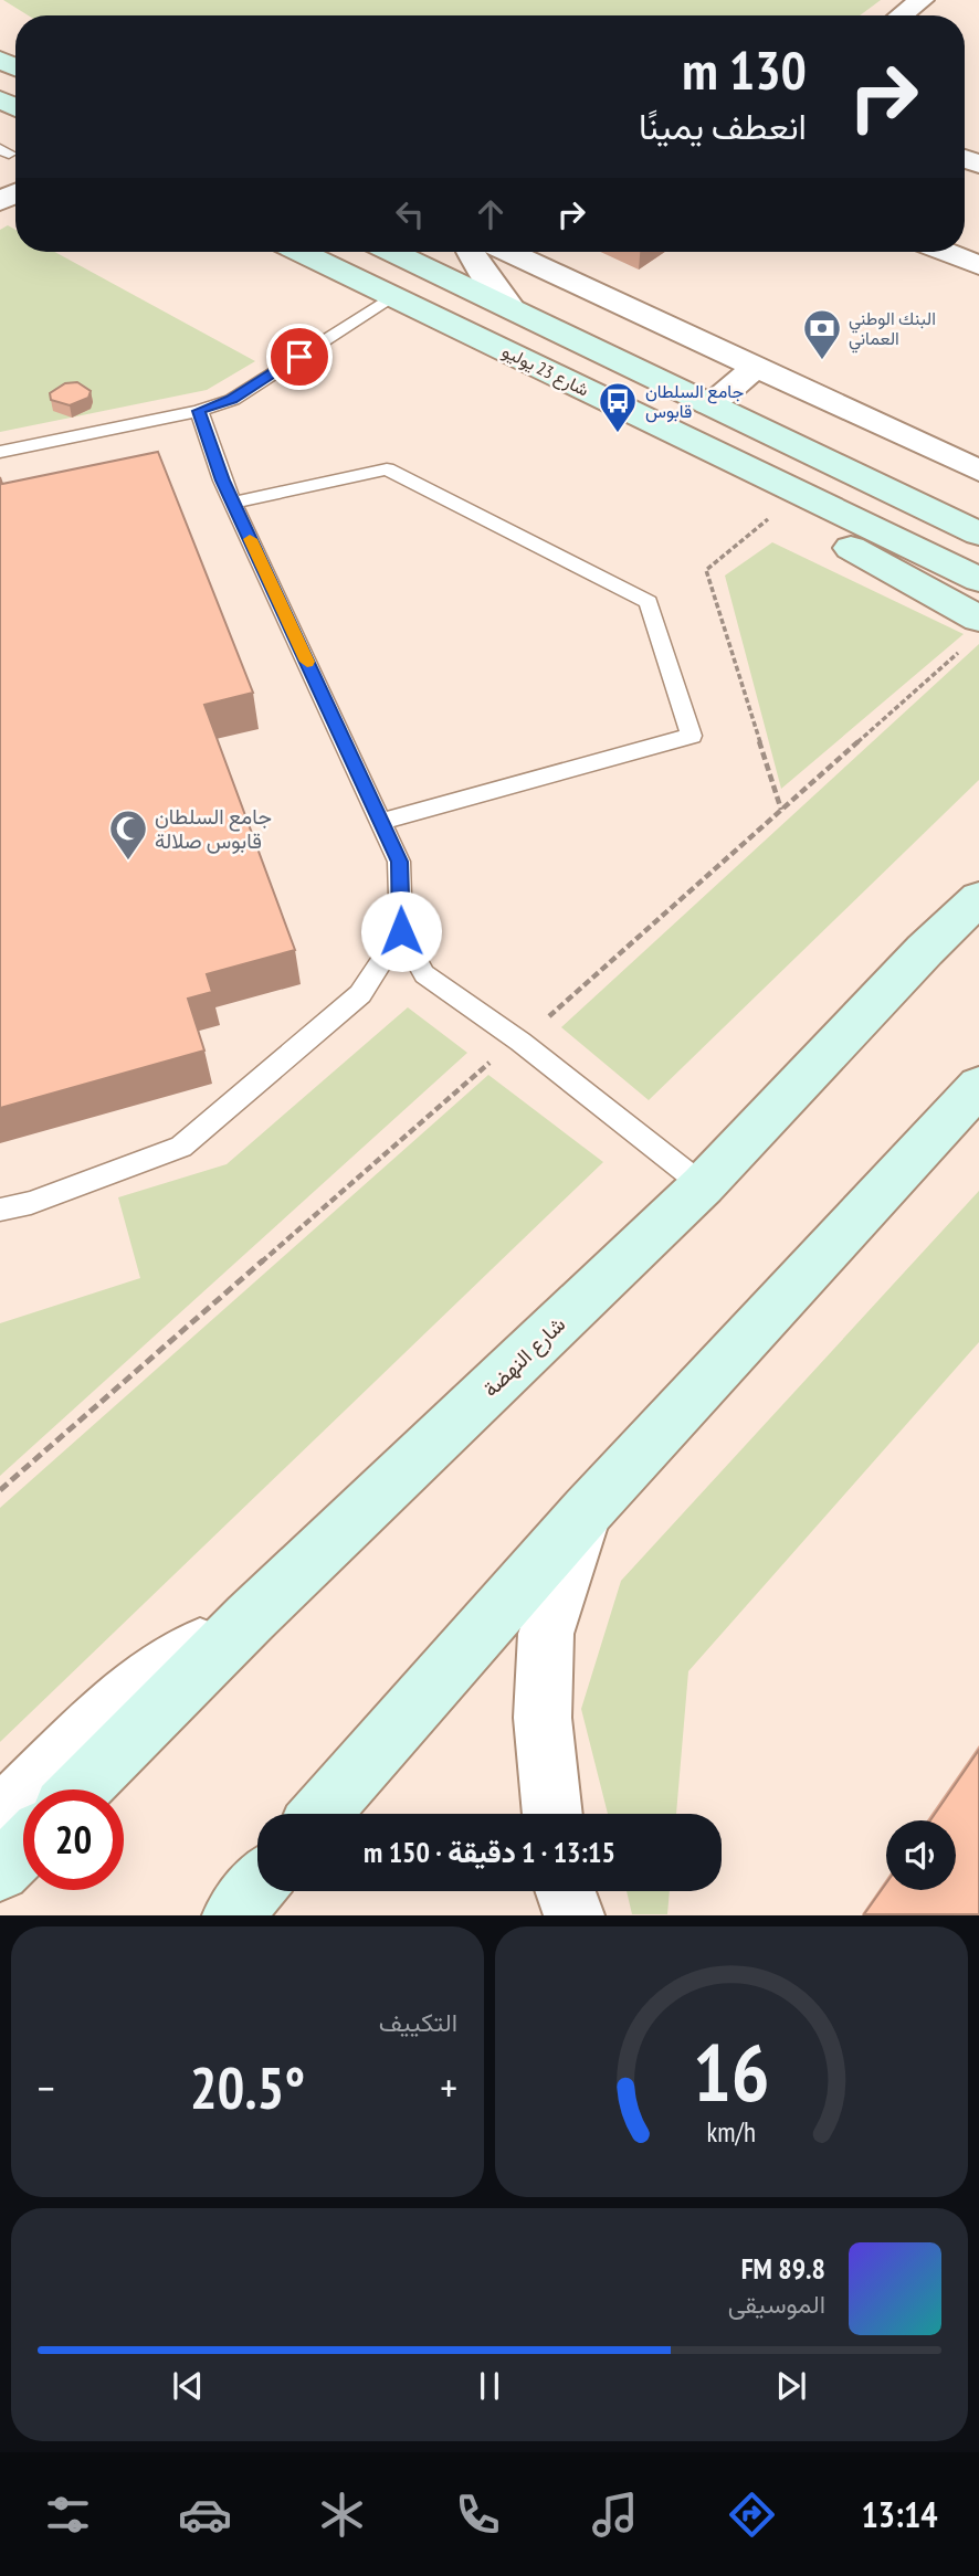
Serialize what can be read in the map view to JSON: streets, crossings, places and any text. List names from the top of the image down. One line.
{"streets":{"main road":["شارع 23 يوليو","شارع النهضة"]},"places":{"bank":["البنك الوطني العماني"],"bus stop":["جامع السلطان قابوس"],"mosque":["جامع السلطان قابوس صلالة"]},"page":{"turn":["130 m","انعطف يمينًا"],"limit":"20","trip":"13:15 · 1 دقيقة · 150 m","tile":"التكييف","heat":["−","20.5°","+"],"song":["89.8 FM","الموسيقى"],"tabs":"13:14","gauge":["16","km/h"]}}
